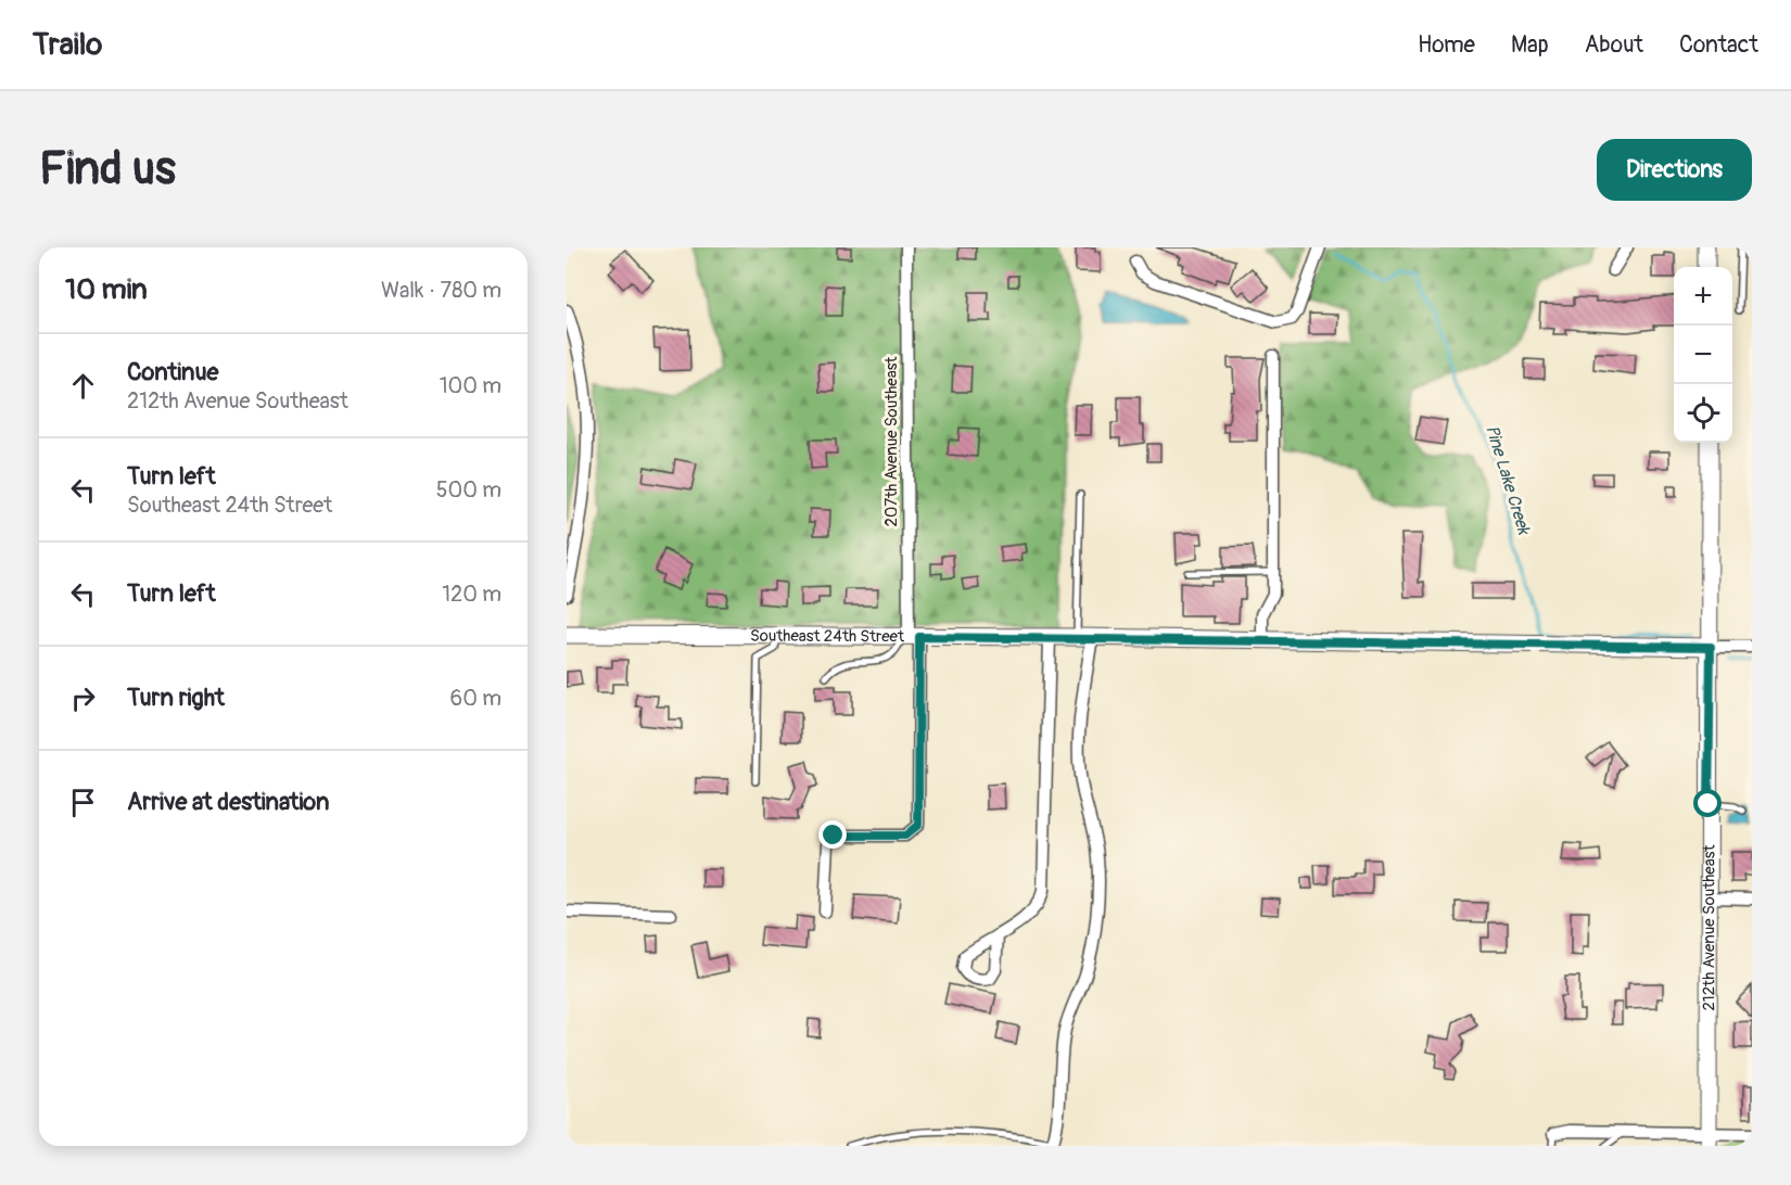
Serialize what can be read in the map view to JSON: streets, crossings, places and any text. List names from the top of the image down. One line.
{"streets":{"street":["207th Avenue Southeast","Southeast 24th Street","212th Avenue Southeast"]},"crossings":[["207th Avenue Southeast","Southeast 24th Street"],["Southeast 24th Street","212th Avenue Southeast"]],"water":["Pine Lake Creek"],"page":{"header":"Trailo","nav":["Home","Map","About","Contact"],"buttons":"Directions","title":"Find us","heading":["10 min","Walk · 780 m"],"map_buttons":["+","−"],"list":[["Continue","212th Avenue Southeast","100 m"],["Turn left","Southeast 24th Street","500 m"],["Turn left","120 m"],["Turn right","60 m"],"Arrive at destination"]}}
